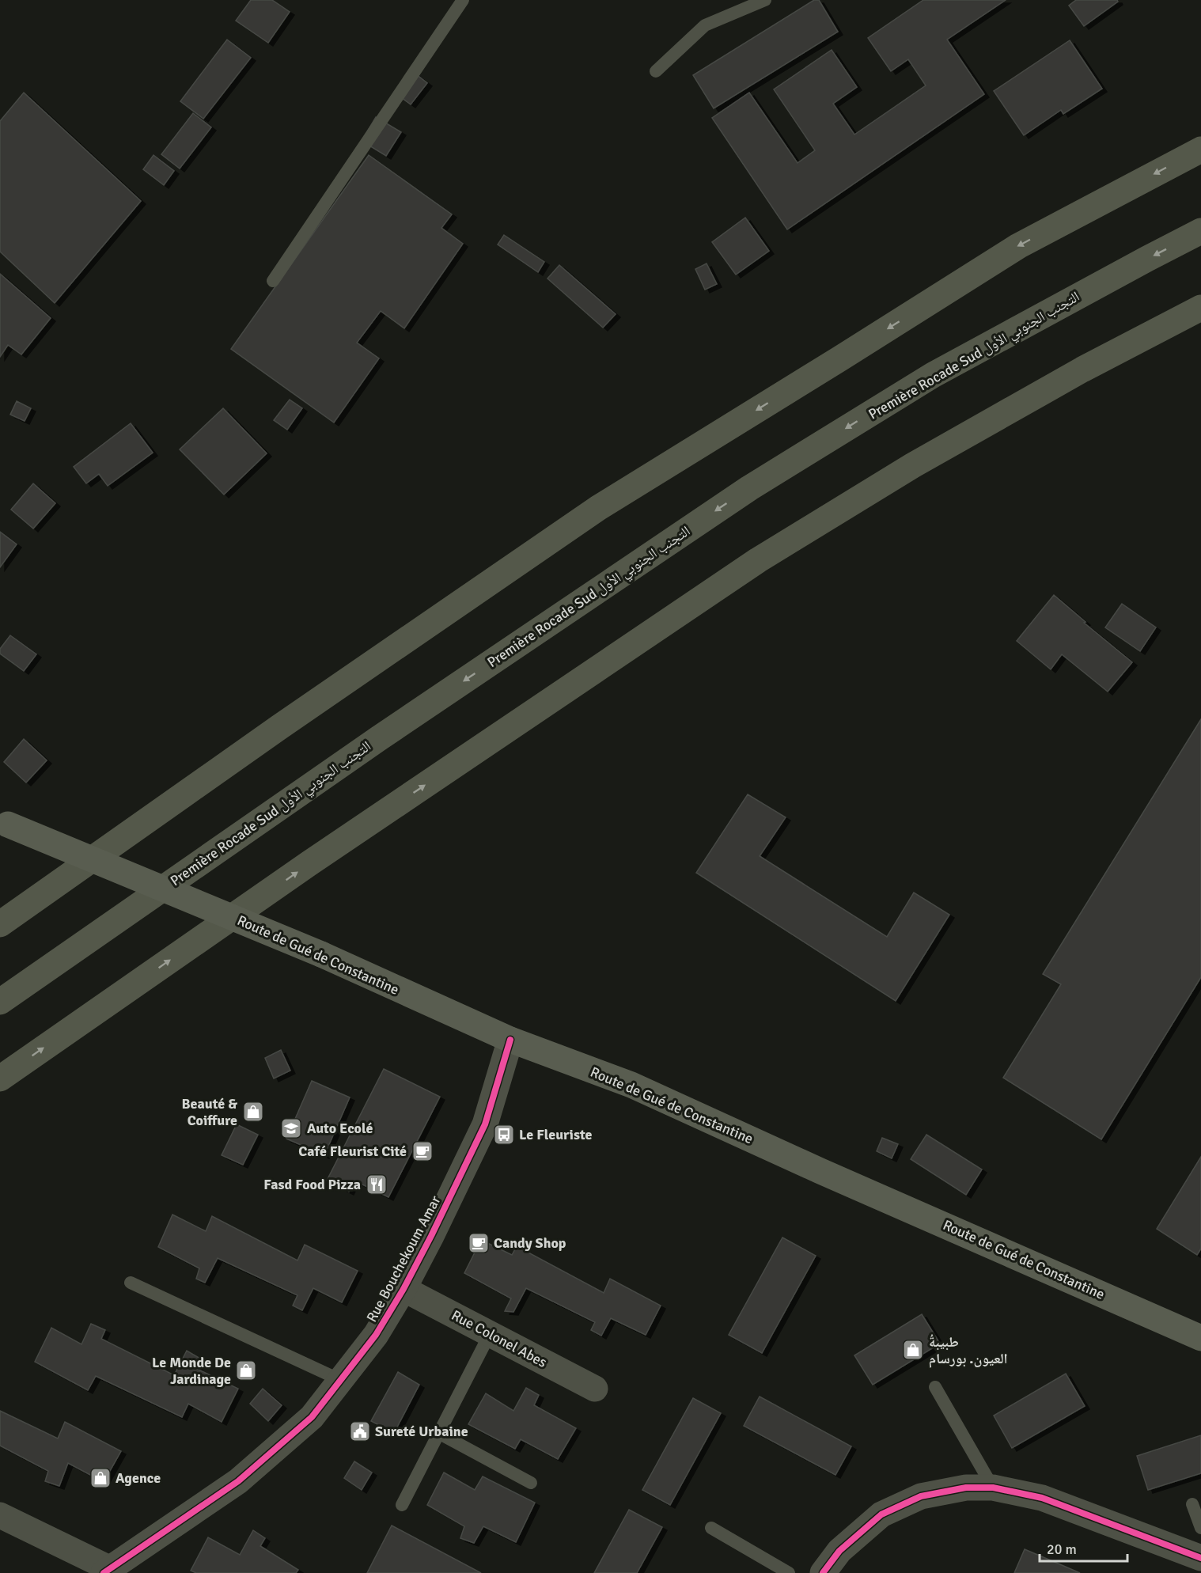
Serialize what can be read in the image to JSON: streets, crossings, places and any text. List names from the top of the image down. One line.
{"streets":{"highway":["Première Rocade Sud التجنب الجنوبي الأول"],"main road":["Route de Gué de Constantine"],"street":["Rue Bouchekoum Amar","Rue Colonel Abes"]},"crossings":[["Route de Gué de Constantine","Rue Bouchekoum Amar"],["Rue Bouchekoum Amar","Rue Colonel Abes"]],"places":{"shop":["Beauté & Coiffure","طبيبةُ العيون. بورسام","Le Monde De Jardinage","Agence"],"school or university":["Auto Ecolé"],"bus stop":["Le Fleuriste"],"cafe":["Café Fleurist Cité","Candy Shop"],"restaurant":["Fasd Food Pizza"],"public building":["Sureté Urbaine"]},"scale_bar":"20 m"}
